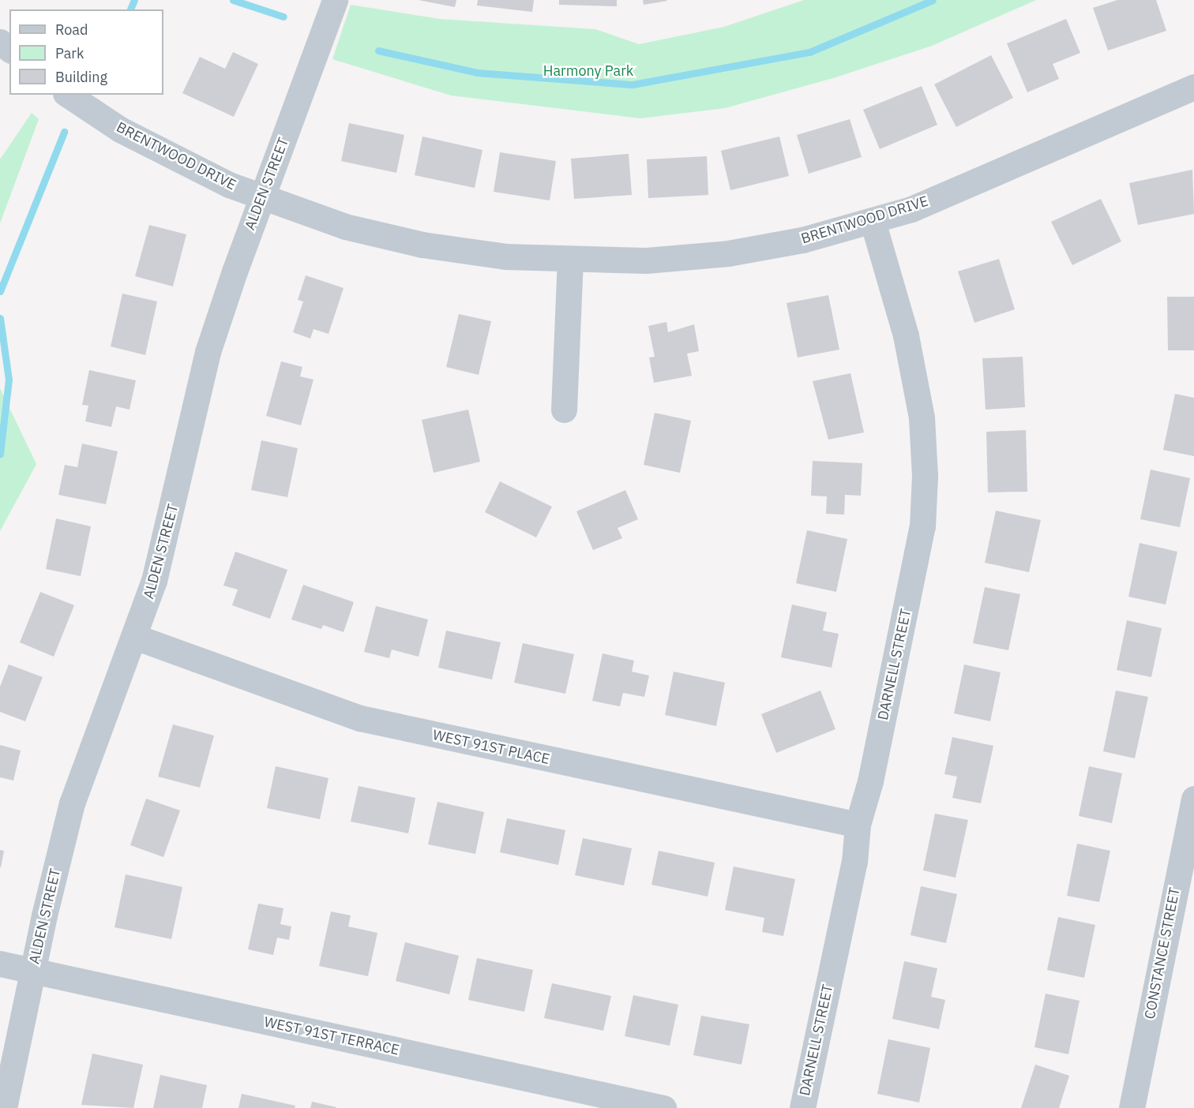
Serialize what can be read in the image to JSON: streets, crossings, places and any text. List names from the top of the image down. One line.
{"streets":{"street":["BRENTWOOD DRIVE","ALDEN STREET","DARNELL STREET","WEST 91ST PLACE","CONSTANCE STREET","WEST 91ST TERRACE"]},"crossings":[["BRENTWOOD DRIVE","ALDEN STREET"],["BRENTWOOD DRIVE","DARNELL STREET"],["ALDEN STREET","WEST 91ST PLACE"],["ALDEN STREET","WEST 91ST TERRACE"],["DARNELL STREET","WEST 91ST PLACE"]],"parks":["Harmony Park"],"legend":["Road","Park","Building"]}
